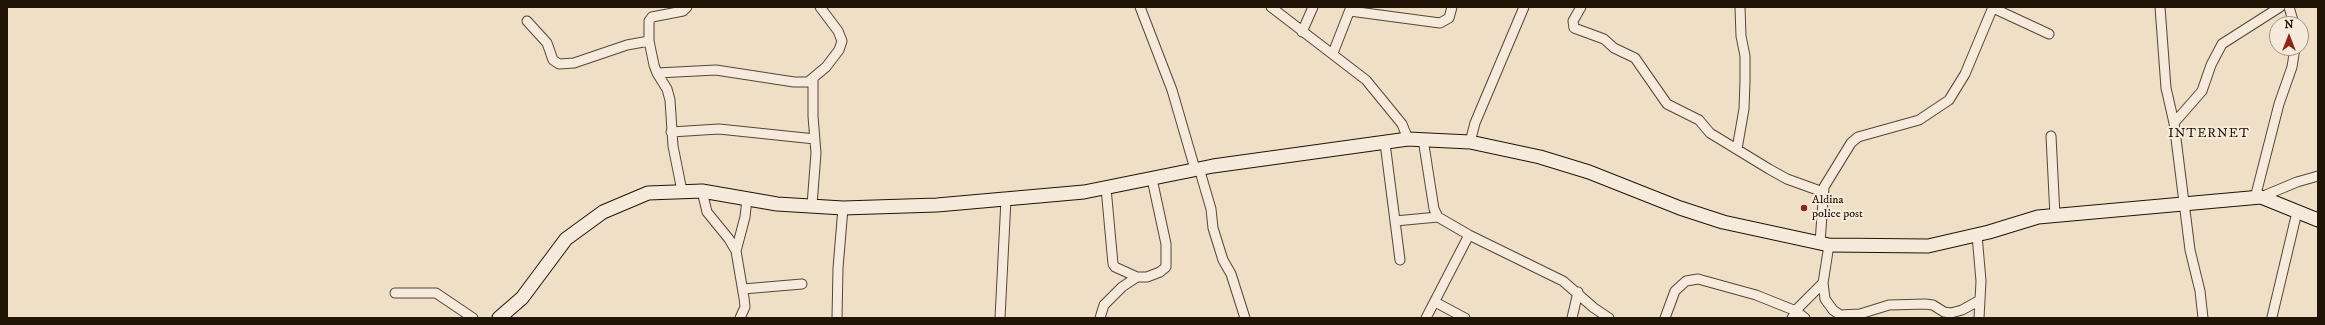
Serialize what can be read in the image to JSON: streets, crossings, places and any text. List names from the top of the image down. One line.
{"districts":["INTERNET"],"places":["Aldina police post"],"north":"top"}
